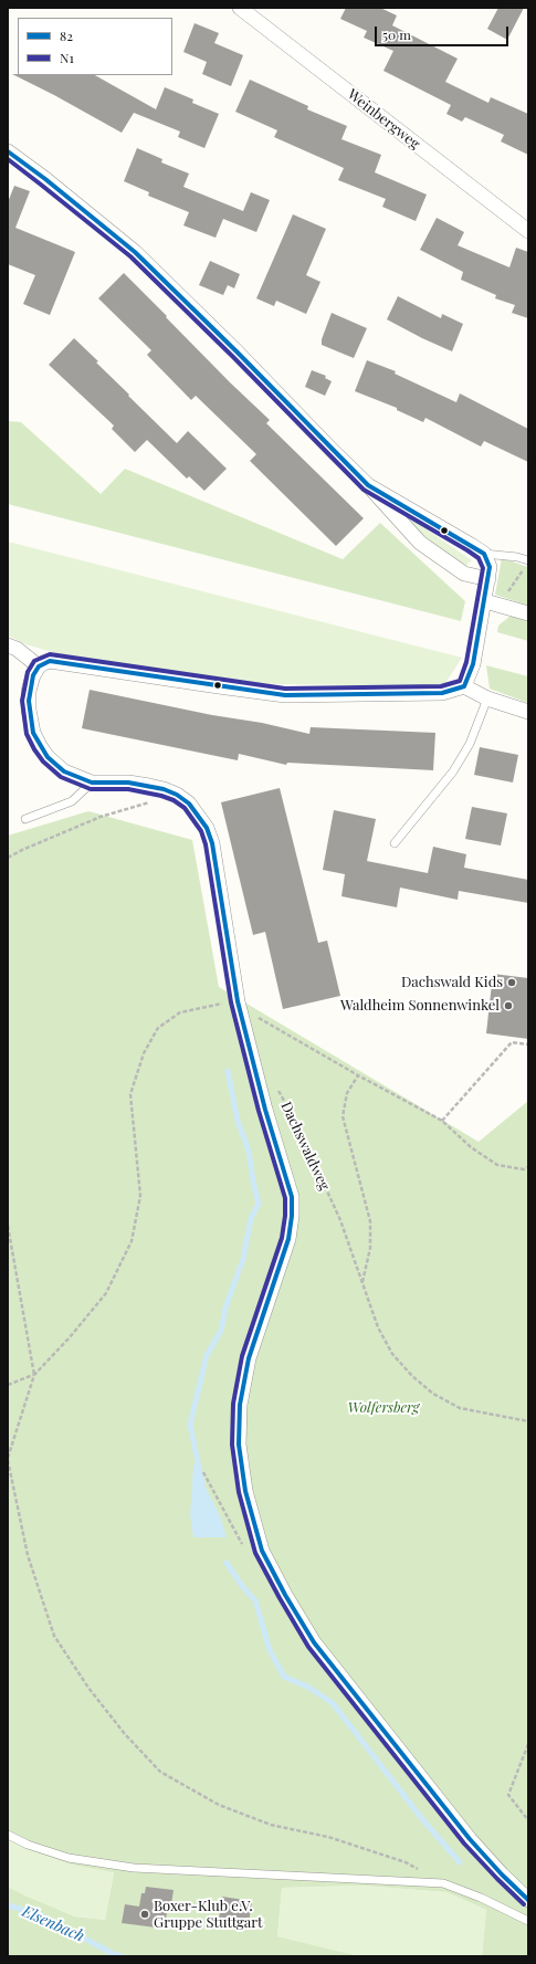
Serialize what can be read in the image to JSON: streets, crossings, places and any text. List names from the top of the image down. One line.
{"streets":{"street":["Weinbergweg"],"path":["Dachswaldweg"]},"water":["Elsenbach"],"parks":["Wolfersberg"],"places":["Dachswald Kids","Waldheim Sonnenwinkel","Boxer-Klub e.V. Gruppe Stuttgart"],"lines":["transit line 82","transit line N1"],"legend":["82","N1"],"scale_bar":"50 m"}
